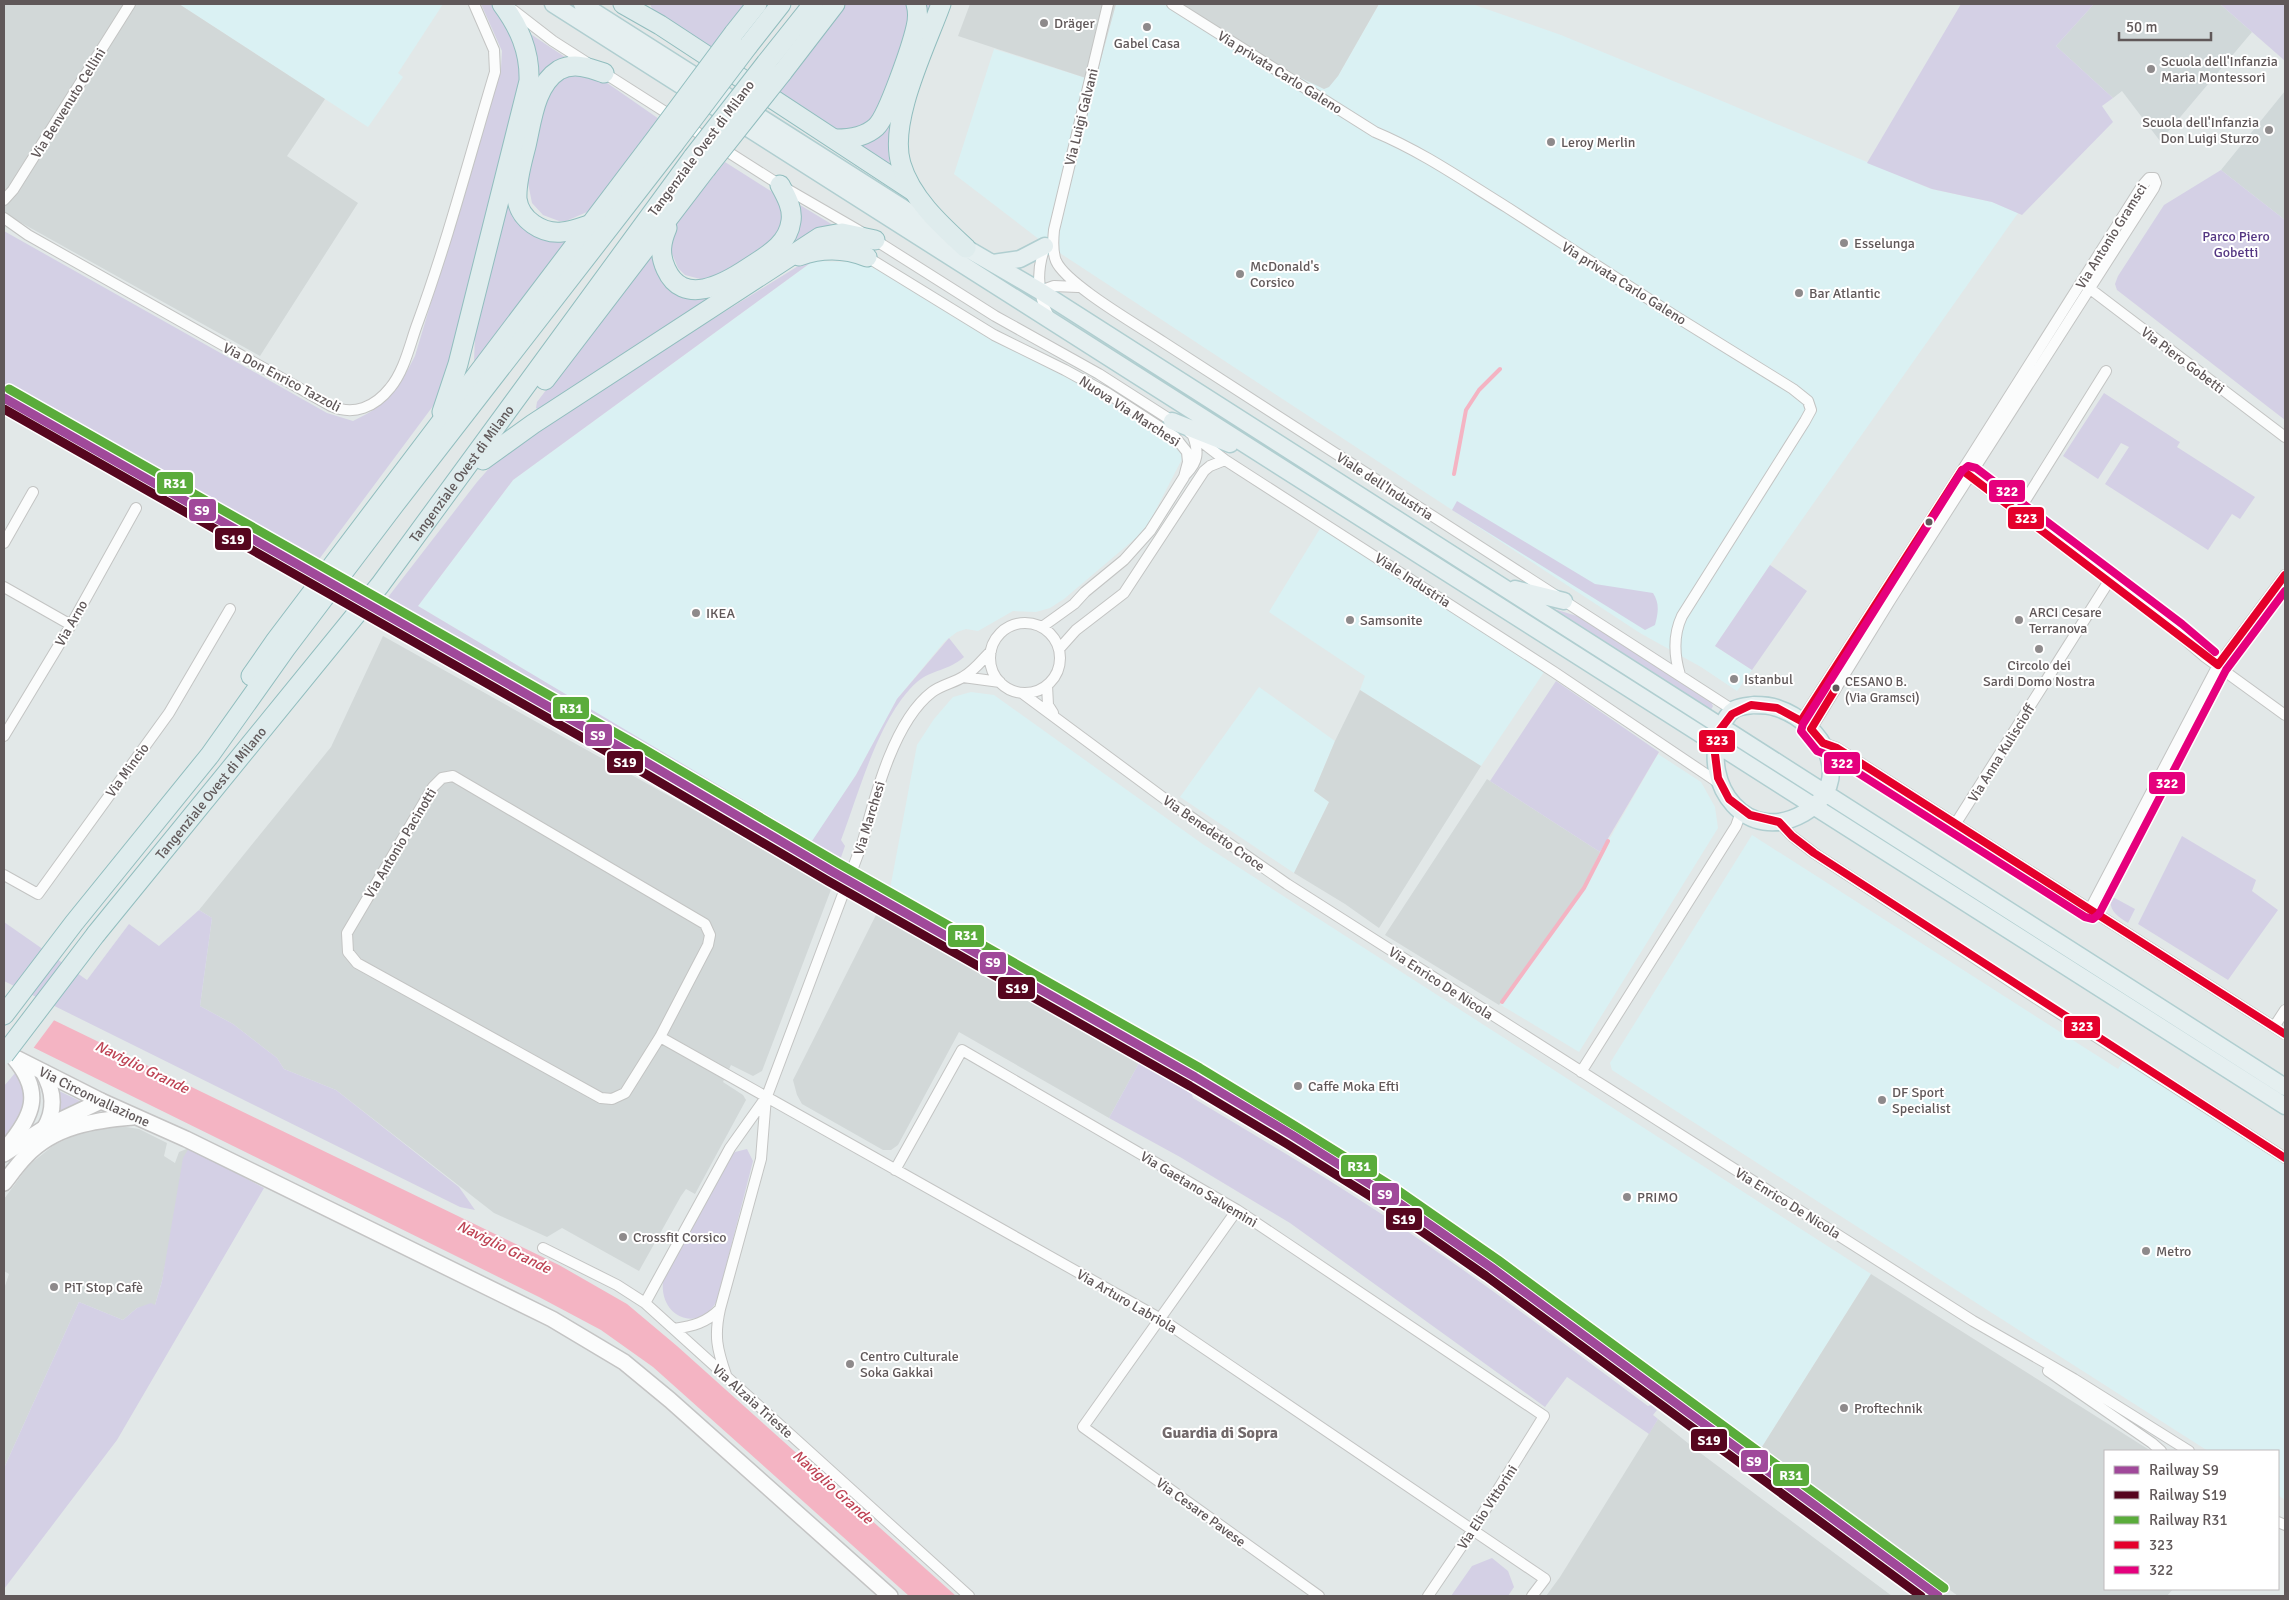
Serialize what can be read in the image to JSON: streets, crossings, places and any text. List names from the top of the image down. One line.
{"streets":{"highway":["Tangenziale Ovest di Milano"],"main road":["Via Circonvallazione"],"street":["Via privata Carlo Galeno","Via Benvenuto Cellini","Via Luigi Galvani","Via Antonio Gramsci","Via Piero Gobetti","Via Don Enrico Tazzoli","Nuova Via Marchesi","Viale dell'Industria","Viale Industria","Via Arno","Via Anna Kuliscioff","Via Mincio","Via Marchesi","Via Benedetto Croce","Via Antonio Pacinotti","Via Enrico De Nicola","Via Gaetano Salvemini","Via Arturo Labriola","Via Alzaia Trieste","Via Elio Vittorini","Via Cesare Pavese"]},"crossings":[["Via privata Carlo Galeno","Viale dell'Industria"],["Via Luigi Galvani","Viale dell'Industria"],["Tangenziale Ovest di Milano","Via Circonvallazione"],["Via Antonio Gramsci","Via Piero Gobetti"],["Nuova Via Marchesi","Via Marchesi"],["Nuova Via Marchesi","Via Benedetto Croce"],["Via Marchesi","Via Benedetto Croce"],["Via Marchesi","Via Arturo Labriola"],["Via Marchesi","Via Alzaia Trieste"],["Via Benedetto Croce","Via Enrico De Nicola"],["Via Gaetano Salvemini","Via Arturo Labriola"],["Via Gaetano Salvemini","Via Elio Vittorini"],["Via Arturo Labriola","Via Elio Vittorini"],["Via Arturo Labriola","Via Cesare Pavese"]],"districts":["Guardia di Sopra"],"water":["Naviglio Grande"],"parks":["Parco Piero Gobetti"],"places":["Dräger","Gabel Casa","Scuola dell'Infanzia Maria Montessori","Scuola dell'Infanzia Don Luigi Sturzo","Leroy Merlin","Esselunga","McDonald's Corsico","Bar Atlantic","IKEA","Samsonite","ARCI Cesare Terranova","Circolo dei Sardi Domo Nostra","Istanbul","CESANO B. (Via Gramsci)","Caffe Moka Efti","DF Sport Specialist","PRIMO","Crossfit Corsico","Metro","PiT Stop Cafè","Centro Culturale Soka Gakkai","Proftechnik"],"lines":["rail line R31","rail line S9","rail line S19","transit line 322","transit line 323"],"legend":["Railway S9","Railway S19","Railway R31","323","322"],"scale_bar":"50 m"}
